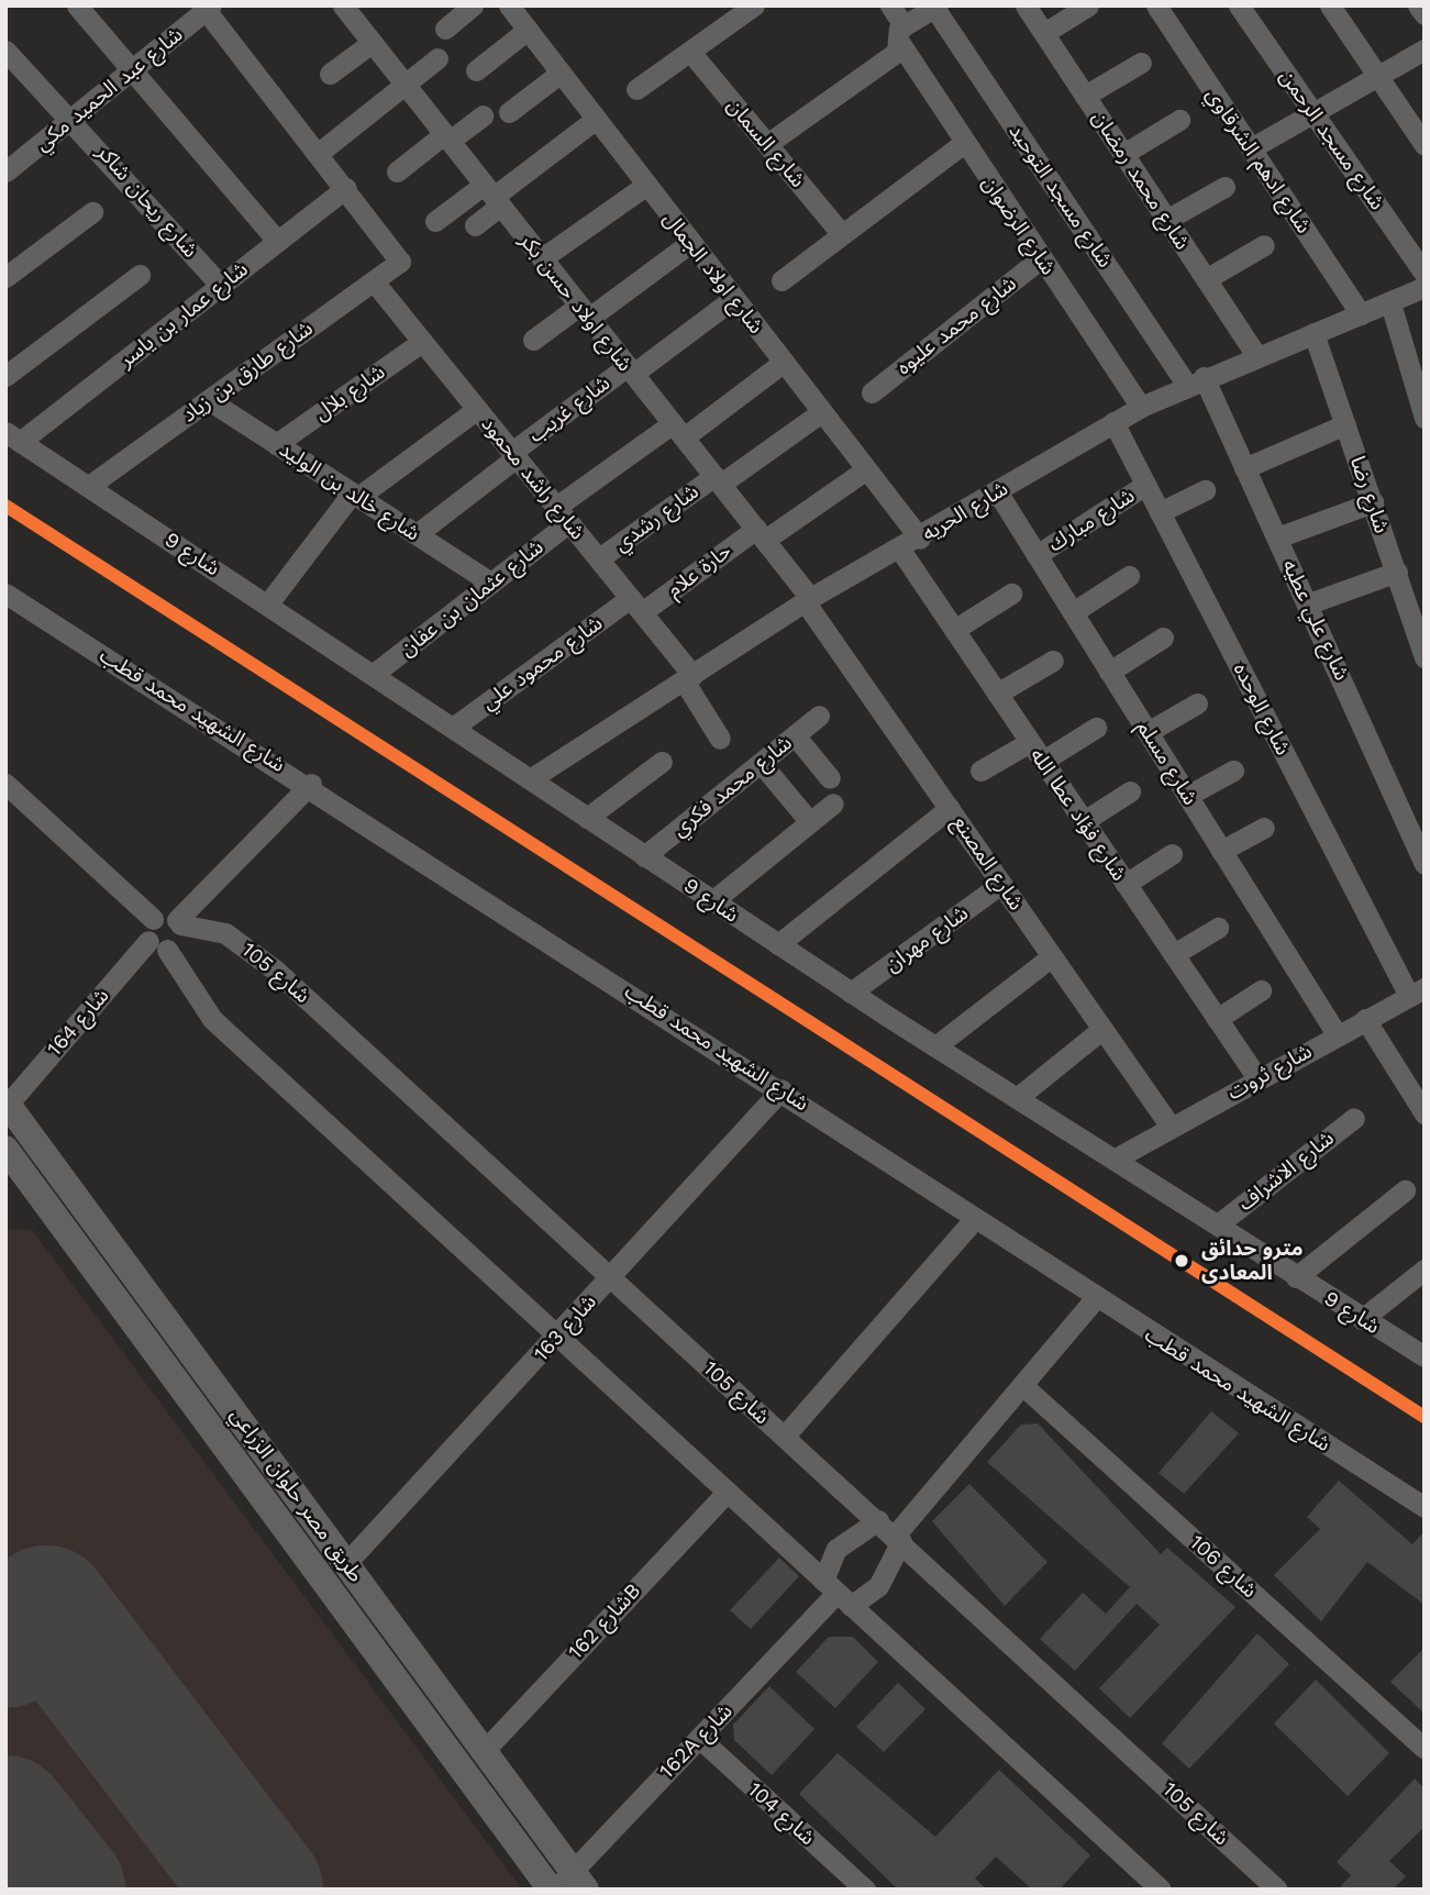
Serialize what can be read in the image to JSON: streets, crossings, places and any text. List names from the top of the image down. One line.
{"streets":{"main road":["طريق مصر حلوان الزراعي"],"street":["شارع عبد الحميد مكي","شارع مسجد الرحمن","شارع السمان","شارع ادهم الشرقاوي","شارع محمد رمضان","شارع مسجد التوحيد","شارع ريحان شاكر","شارع الرضوان","شارع اولاد الجمال","شارع اولاد حسن بكر","شارع عمار بن ياسر","شارع محمد عليوه","شارع طارق بن زياد","شارع بلال","شارع غريب","شارع راشد محمود","شارع خالد بن الوليد","شارع رضا","شارع الحريه","شارع رشدي","شارع مبارك","شارع 9","حارة علام","شارع عثمان بن عفان","شارع علي عطيه","شارع محمود علي","شارع الوحده","شارع الشهيد محمد قطب","شارع مسلم","شارع محمد فكري","شارع فؤاد عطا الله","شارع المصنع","شارع مهران","شارع 105","شارع 164","شارع ثروت","شارع الاشراف","شارع 163","شارع 106","شارع 162B","162A شارع","شارع 104"]},"crossings":[["شارع عبد الحميد مكي","شارع ريحان شاكر"],["شارع ادهم الشرقاوي","شارع الحريه"],["شارع محمد رمضان","شارع الحريه"],["شارع مسجد التوحيد","شارع الحريه"],["شارع مسجد التوحيد","شارع علي عطيه"],["شارع ريحان شاكر","شارع عمار بن ياسر"],["شارع الرضوان","شارع محمد عليوه"],["شارع الرضوان","شارع الحريه"],["شارع اولاد الجمال","شارع غريب"],["شارع اولاد الجمال","شارع الحريه"],["شارع اولاد الجمال","شارع رشدي"],["شارع اولاد الجمال","حارة علام"],["شارع اولاد الجمال","شارع عثمان بن عفان"],["شارع اولاد حسن بكر","شارع غريب"],["شارع اولاد حسن بكر","شارع الحريه"],["شارع اولاد حسن بكر","شارع رشدي"],["شارع اولاد حسن بكر","حارة علام"],["شارع اولاد حسن بكر","شارع عثمان بن عفان"],["شارع اولاد حسن بكر","شارع المصنع"],["شارع عمار بن ياسر","شارع طارق بن زياد"],["شارع عمار بن ياسر","شارع 9"],["شارع طارق بن زياد","شارع راشد محمود"],["شارع طارق بن زياد","شارع خالد بن الوليد"],["شارع طارق بن زياد","شارع 9"],["شارع بلال","شارع راشد محمود"],["شارع بلال","شارع خالد بن الوليد"],["شارع غريب","شارع راشد محمود"],["شارع غريب","شارع خالد بن الوليد"],["شارع راشد محمود","شارع الحريه"],["شارع راشد محمود","شارع رشدي"],["شارع راشد محمود","حارة علام"],["شارع راشد محمود","شارع عثمان بن عفان"],["شارع راشد محمود","شارع محمود علي"],["شارع خالد بن الوليد","شارع عثمان بن عفان"],["شارع رضا","شارع الحريه"],["شارع الحريه","شارع 9"],["شارع الحريه","شارع علي عطيه"],["شارع الحريه","شارع الوحده"],["شارع الحريه","شارع مسلم"],["شارع الحريه","شارع فؤاد عطا الله"],["شارع الحريه","شارع المصنع"],["شارع مبارك","شارع الوحده"],["شارع مبارك","شارع مسلم"],["شارع 9","شارع عثمان بن عفان"],["شارع 9","شارع محمود علي"],["شارع 9","شارع محمد فكري"],["شارع 9","شارع مهران"],["شارع 9","شارع ثروت"],["شارع 9","شارع الاشراف"],["حارة علام","شارع محمود علي"],["شارع الوحده","شارع ثروت"],["شارع الشهيد محمد قطب","شارع 163"],["شارع مسلم","شارع ثروت"],["شارع فؤاد عطا الله","شارع ثروت"],["شارع المصنع","شارع مهران"],["شارع المصنع","شارع ثروت"],["شارع 105","شارع 164"],["شارع 105","شارع 163"],["شارع 164","طريق مصر حلوان الزراعي"],["شارع 163","طريق مصر حلوان الزراعي"],["طريق مصر حلوان الزراعي","شارع 162B"],["طريق مصر حلوان الزراعي","162A شارع"],["162A شارع","شارع 104"]],"places":["مترو حدائق المعادى"]}
